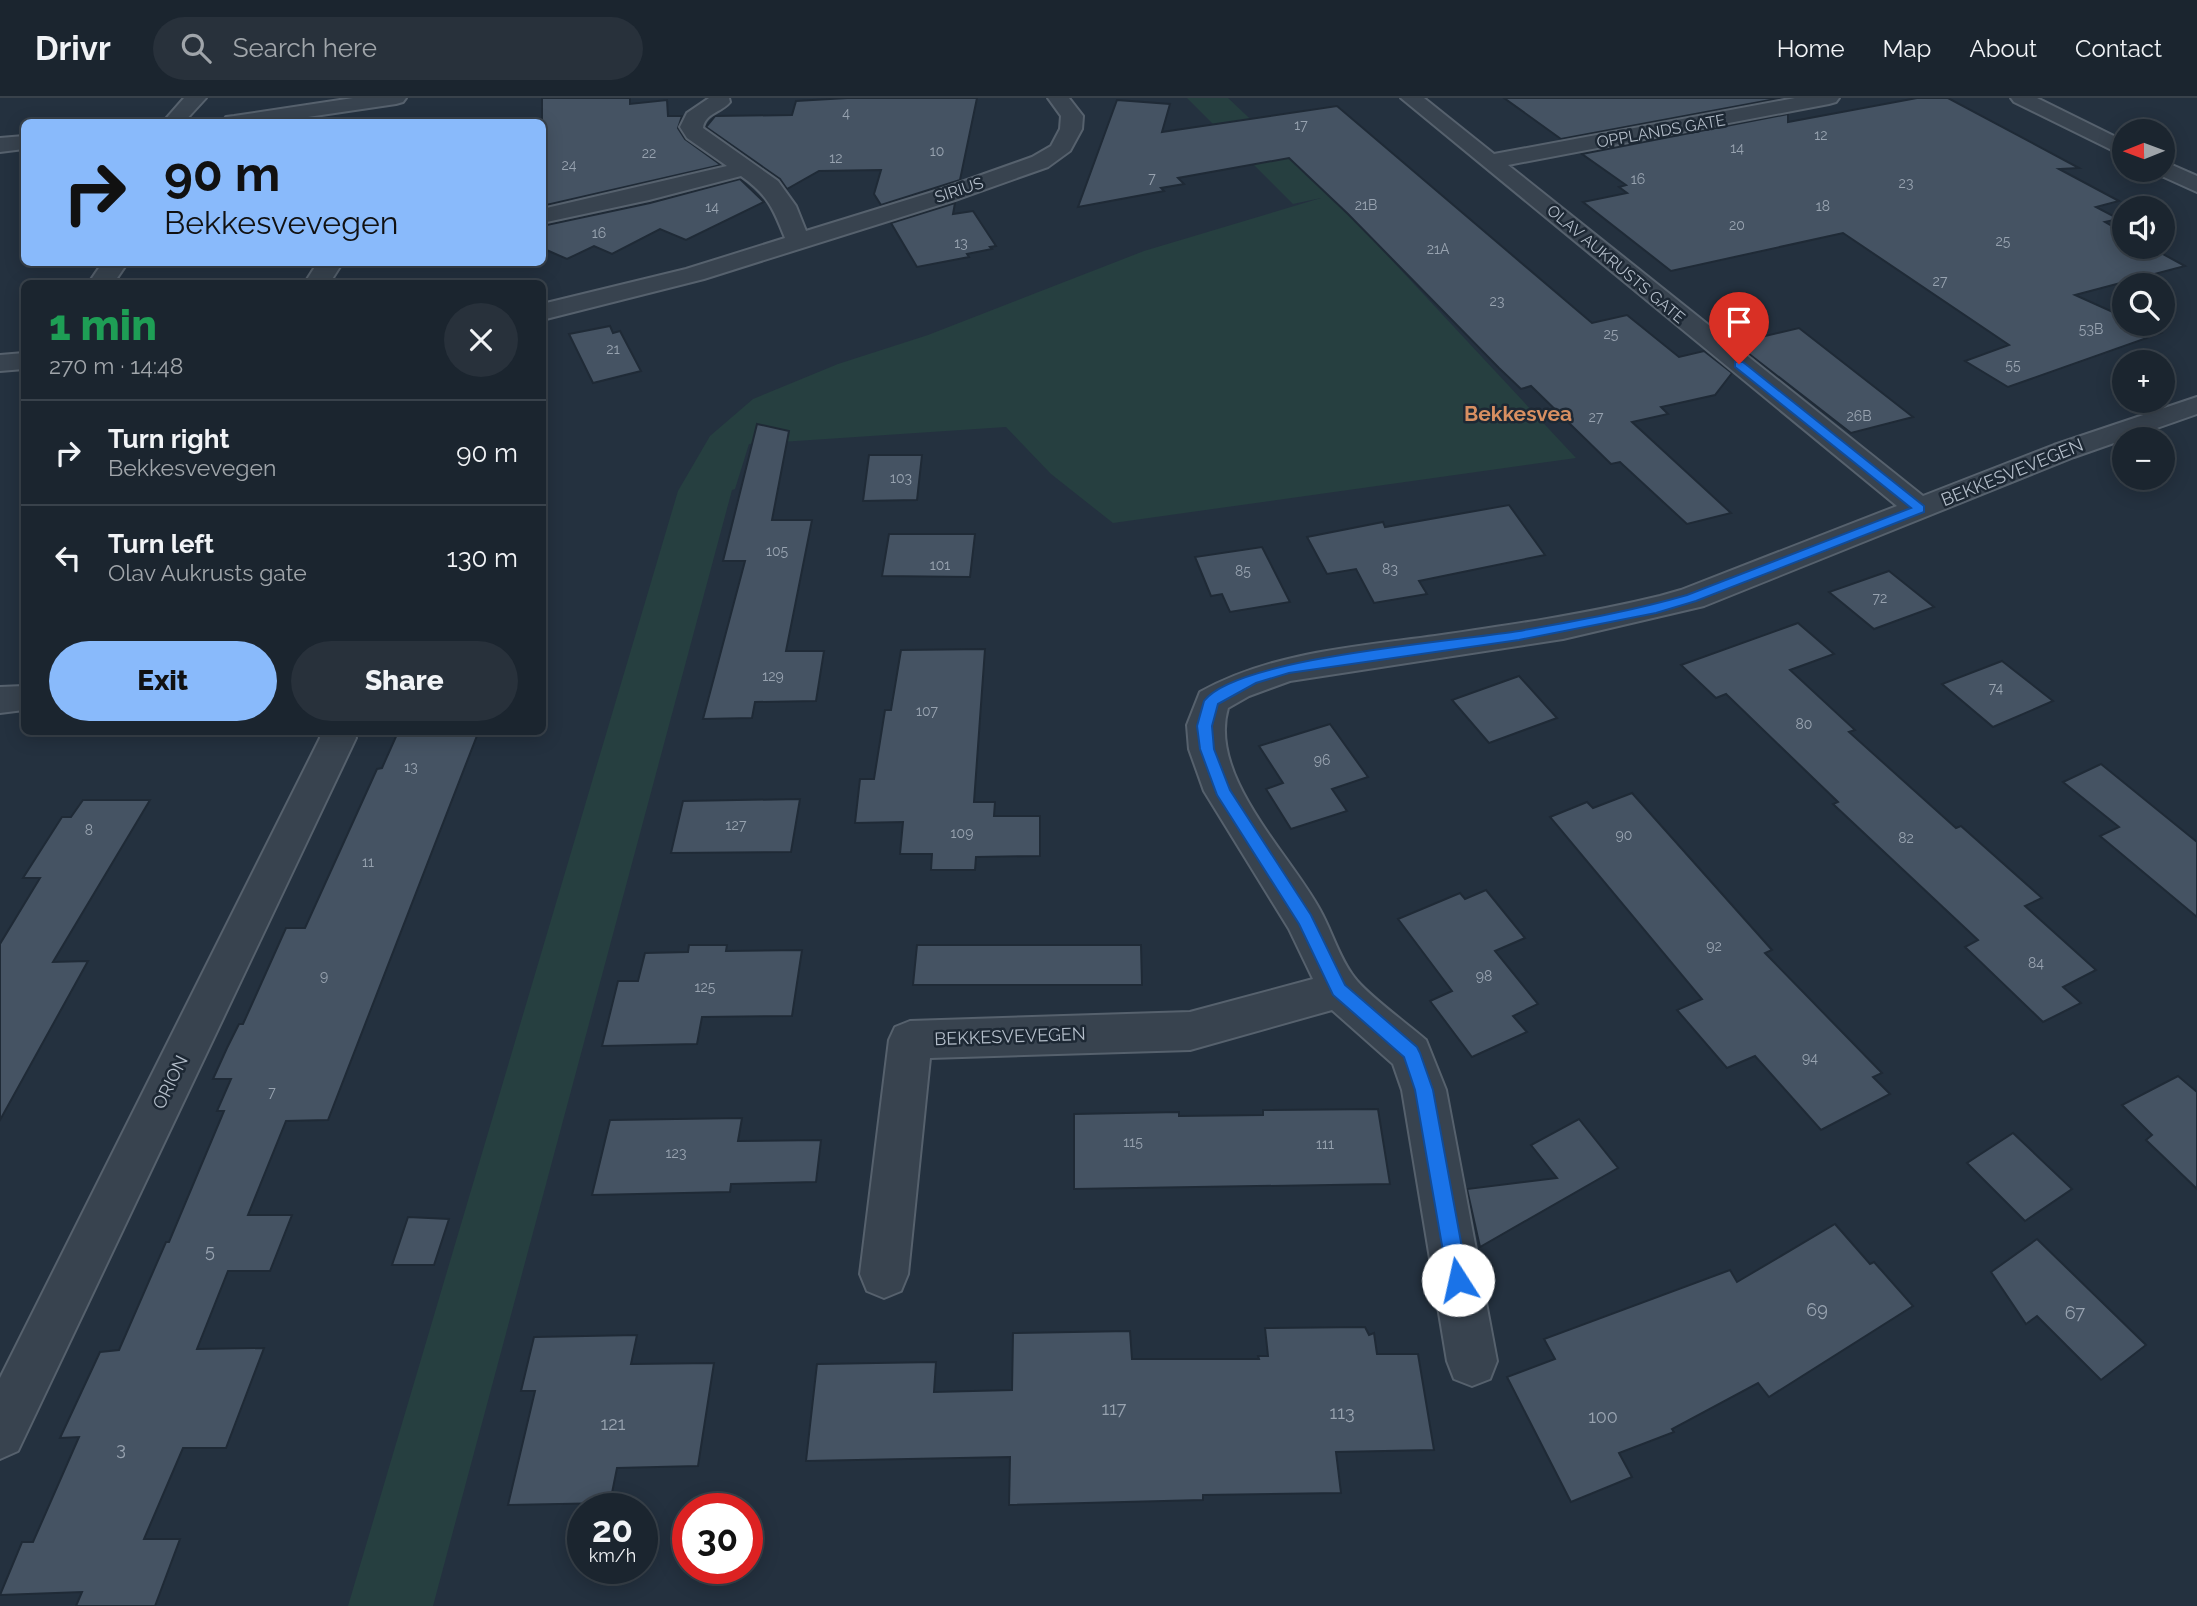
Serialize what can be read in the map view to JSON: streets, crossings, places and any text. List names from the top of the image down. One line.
{"streets":{"street":["OPPLANDS GATE","SIRIUS","OLAV AUKRUSTS GATE","BEKKESVEVEGEN","ORION"]},"crossings":[["OPPLANDS GATE","OLAV AUKRUSTS GATE"],["OLAV AUKRUSTS GATE","BEKKESVEVEGEN"]],"districts":["Bekkesvea"],"house_numbers":["4","17","12","14","10","22","12","24","7","16","23","21B","18","14","20","16","25","13","21A","27","23","53B","25","21","55","26B","27","103","105","101","83","85","72","129","74","107","80","96","13","127","8","109","90","82","11","92","84","9","98","125","94","7","115","111","123","5","69","67","117","113","100","121","3"],"north":"left","page":{"header":"Drivr","search":"Search here","nav":["Home","Map","About","Contact"],"map_buttons":["+","−"],"turn":["90 m","Bekkesvevegen"],"heading":["1 min","270 m · 14:48"],"list":[{"name":"Turn right","note":"Bekkesvevegen","value":"90 m"},{"name":"Turn left","note":"Olav Aukrusts gate","value":"130 m"}],"buttons":["Exit","Share"],"speed":"20 km/h","limit":"30"}}
